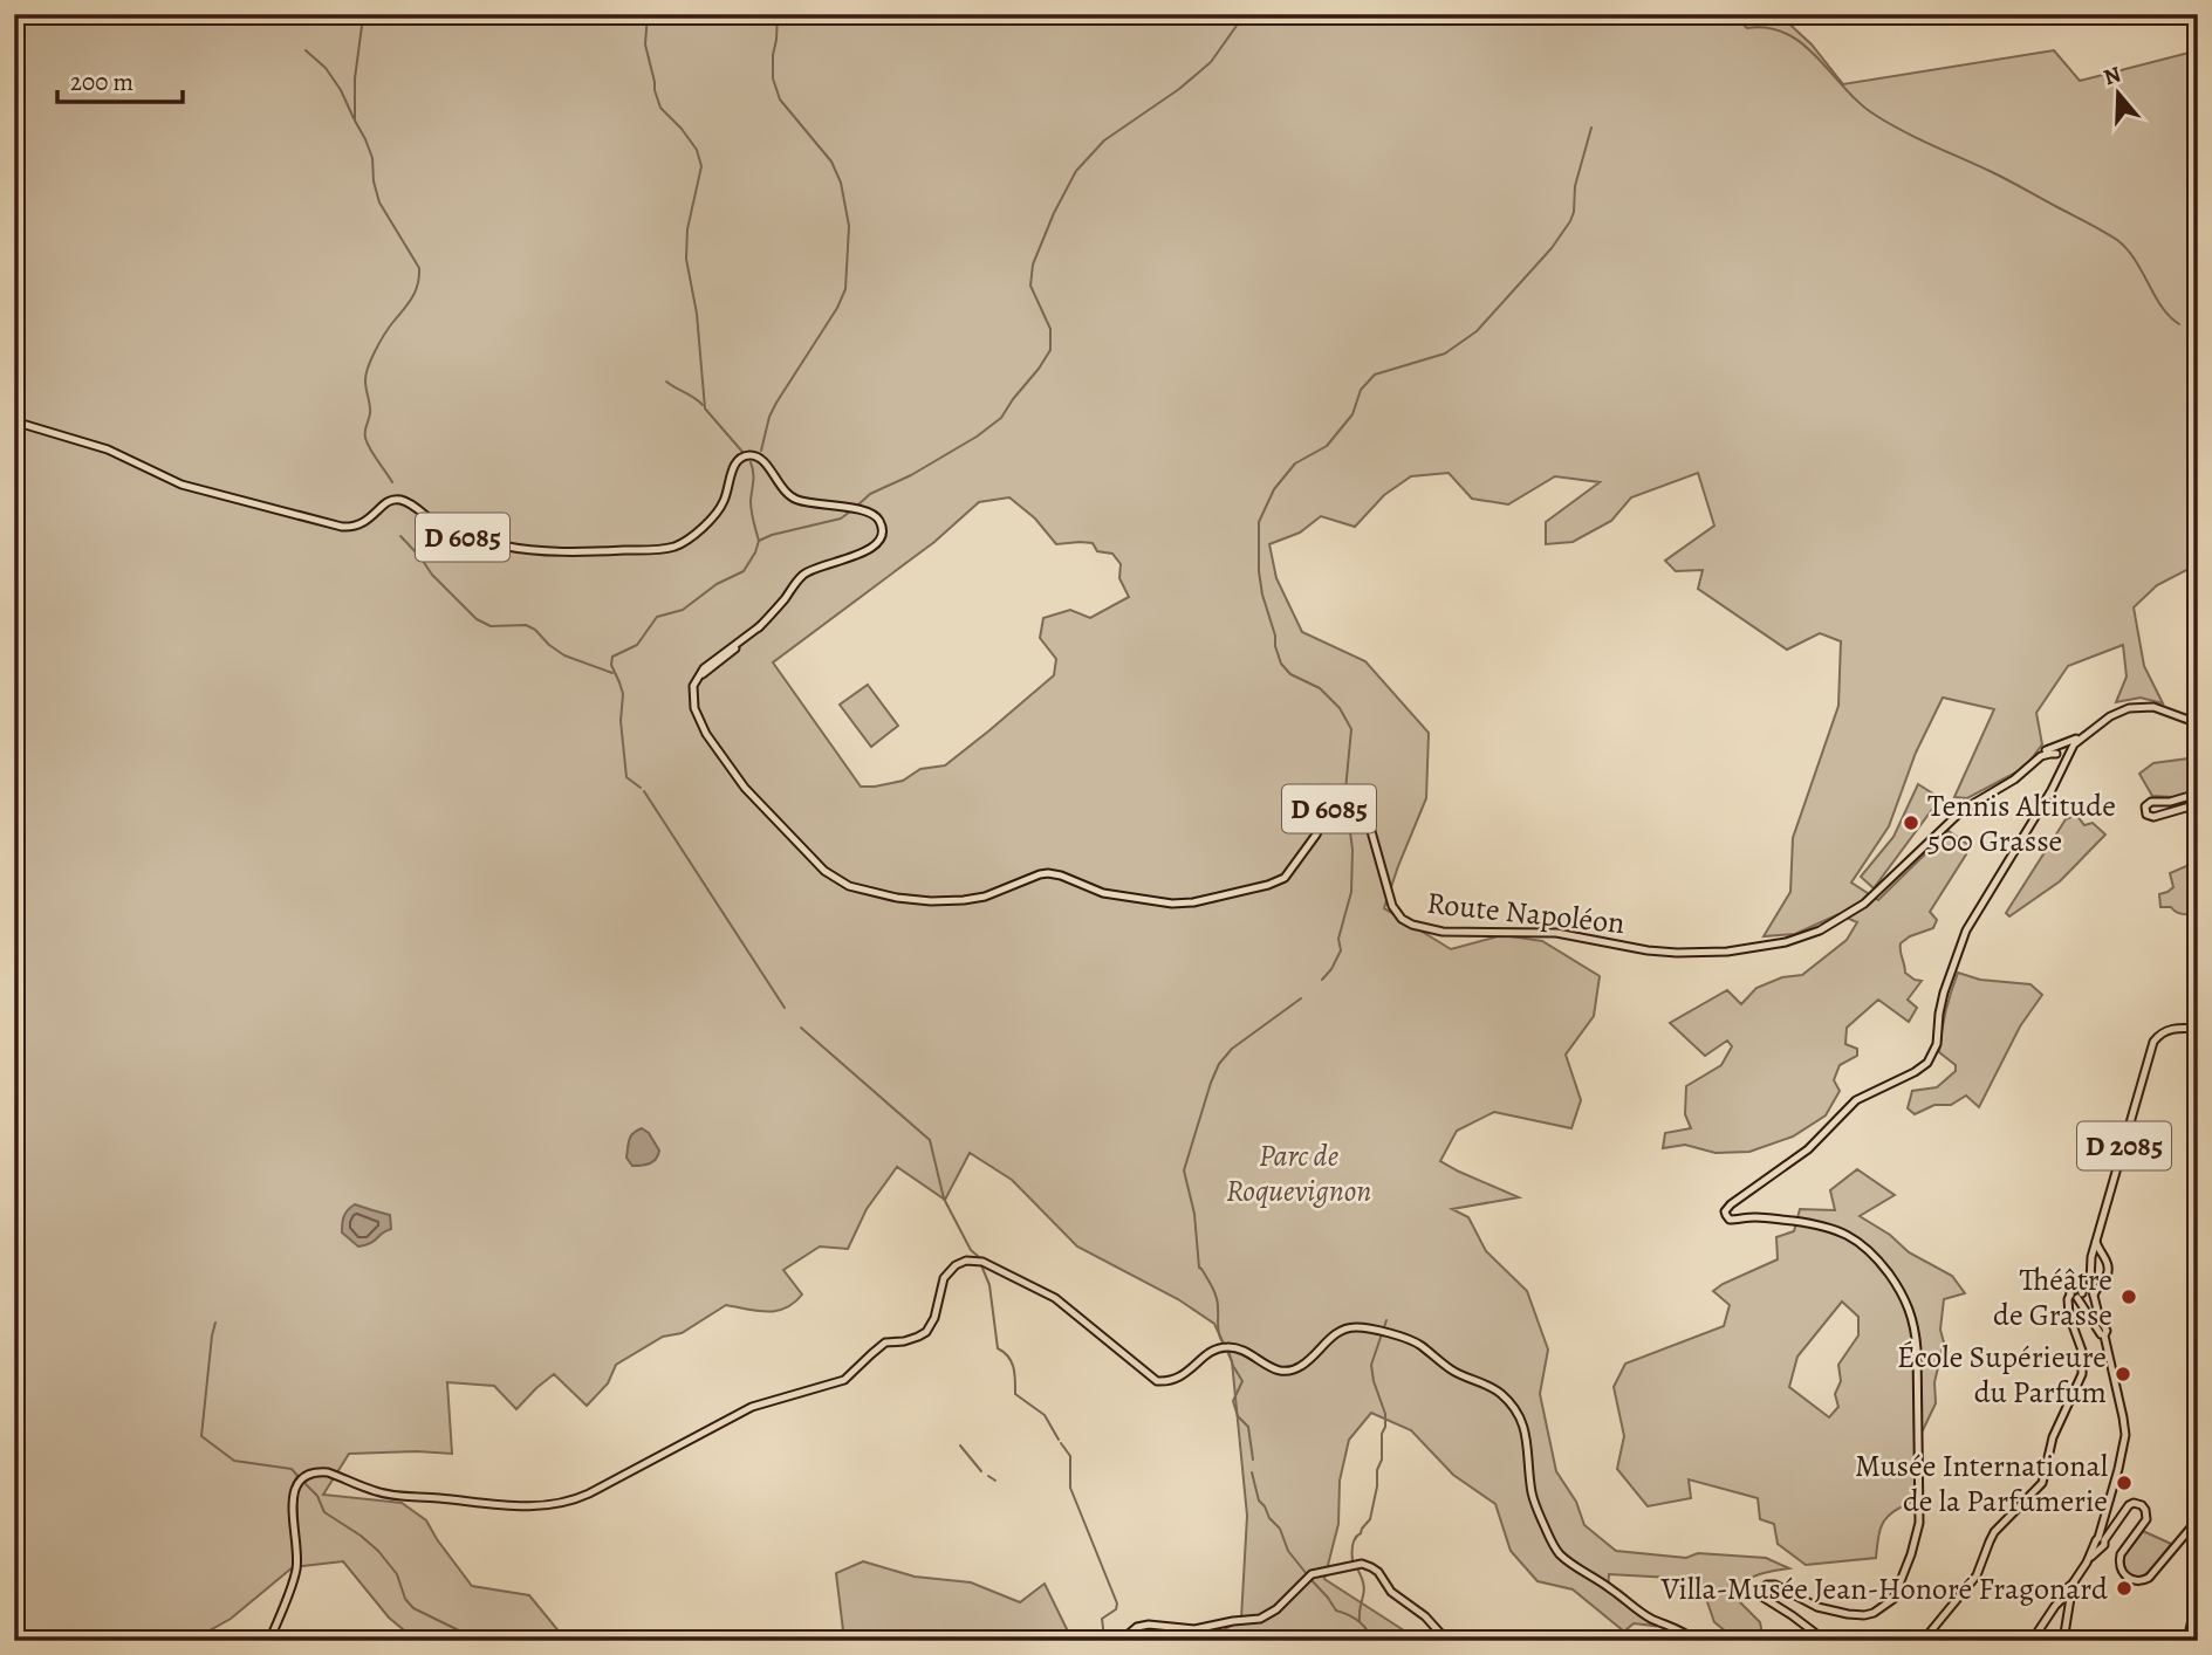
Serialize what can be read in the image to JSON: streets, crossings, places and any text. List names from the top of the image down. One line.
{"streets":{"main road":["D 6085","Route Napoléon","D 2085"]},"parks":["Parc de Roquevignon"],"places":["Tennis Altitude 500 Grasse","Théâtre de Grasse","École Supérieure du Parfum","Musée International de la Parfumerie","Villa-Musée Jean-Honoré Fragonard"],"scale_bar":"200 m","north":"top"}
